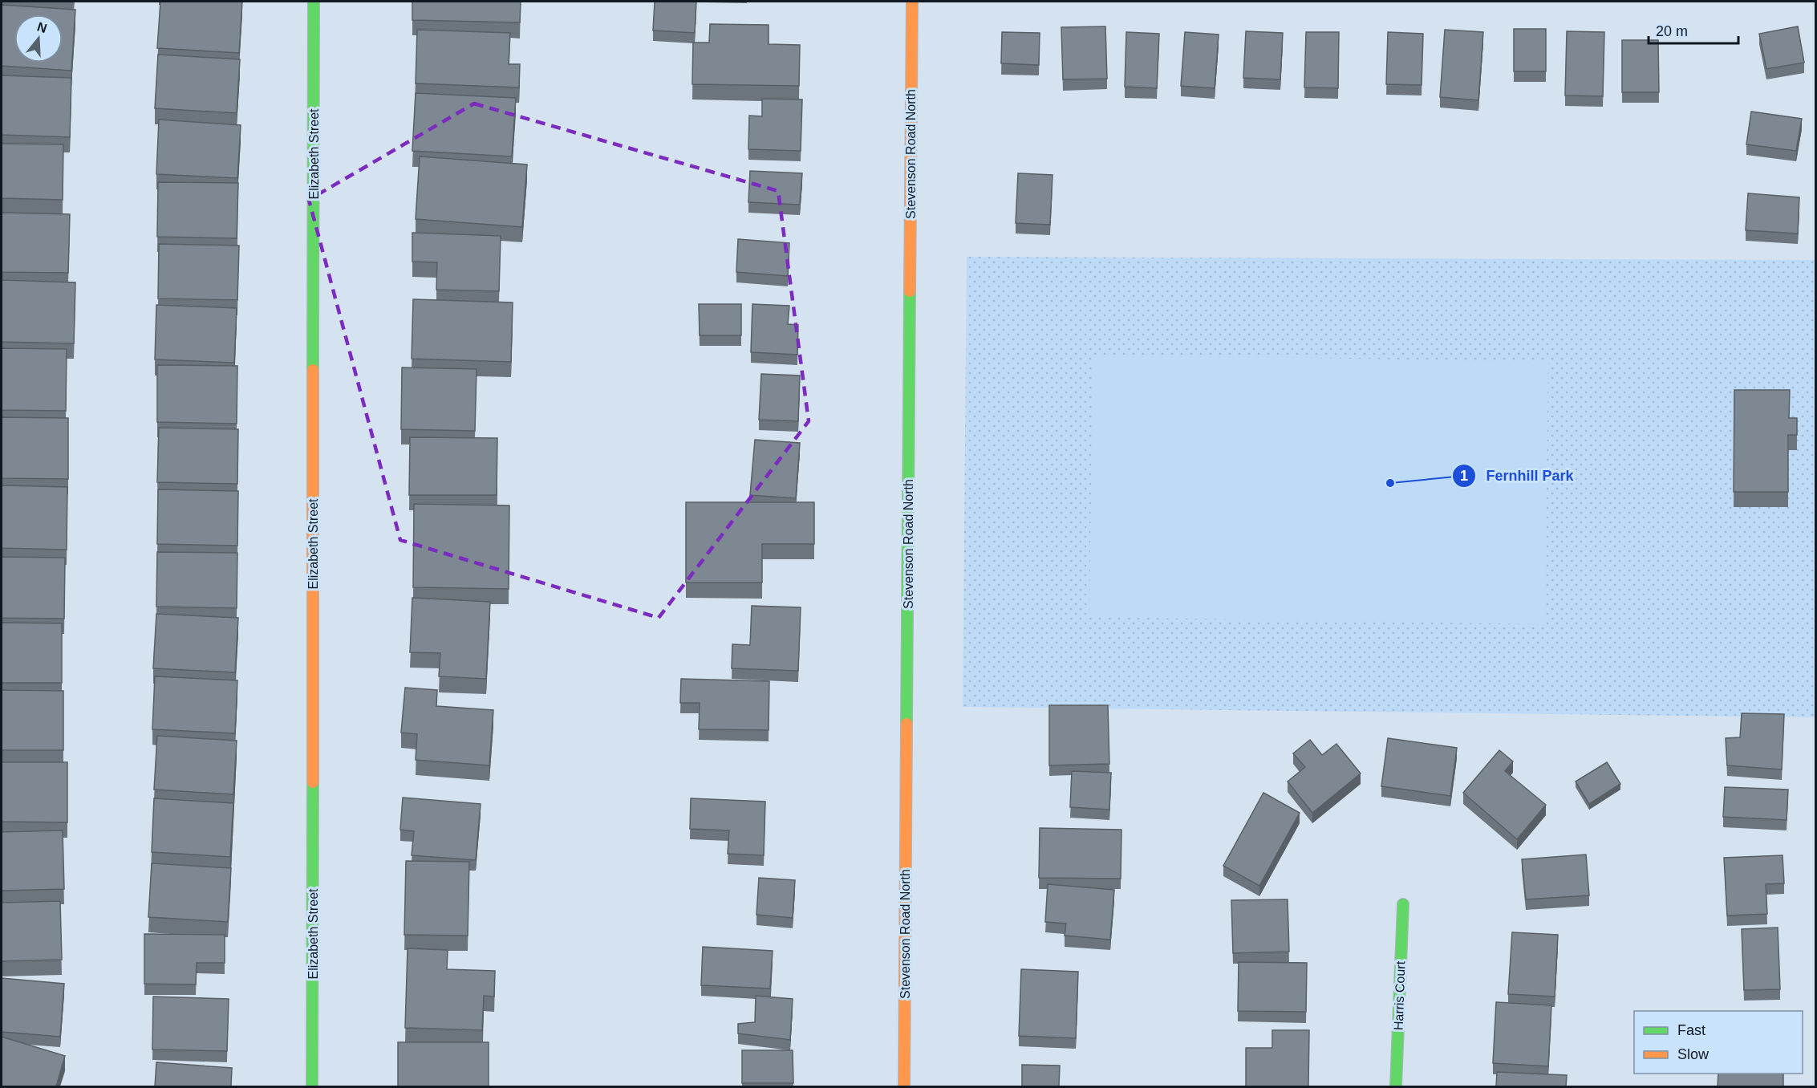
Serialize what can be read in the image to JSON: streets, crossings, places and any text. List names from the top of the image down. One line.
{"streets":{"street":["Elizabeth Street","Stevenson Road North","Harris Court"]},"places":["Fernhill Park"],"legend":["Fast","Slow"],"scale_bar":"20 m","north":"top"}
